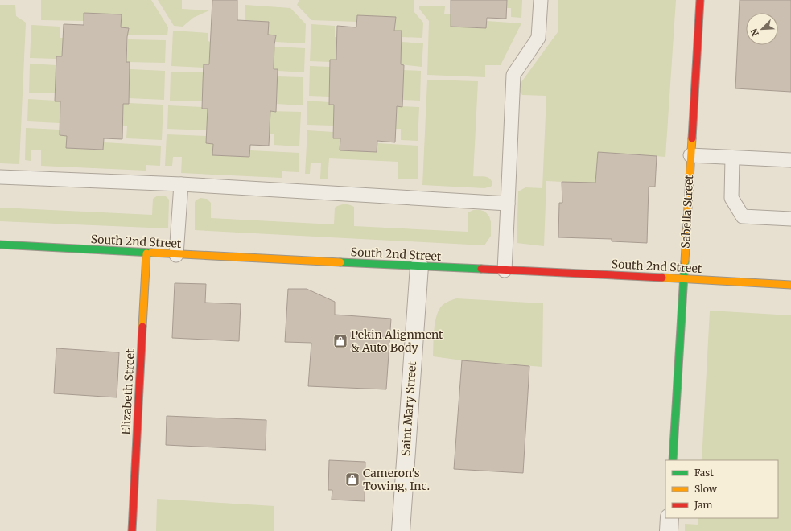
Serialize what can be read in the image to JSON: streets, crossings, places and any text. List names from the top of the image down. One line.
{"streets":{"main road":["Sabella Street","South 2nd Street","Elizabeth Street"],"street":["Saint Mary Street"]},"crossings":[["Sabella Street","South 2nd Street"],["South 2nd Street","Elizabeth Street"],["South 2nd Street","Saint Mary Street"]],"places":{"shop":["Pekin Alignment & Auto Body","Cameron's Towing, Inc."]},"legend":["Fast","Slow","Jam"],"north":"bottom left"}
